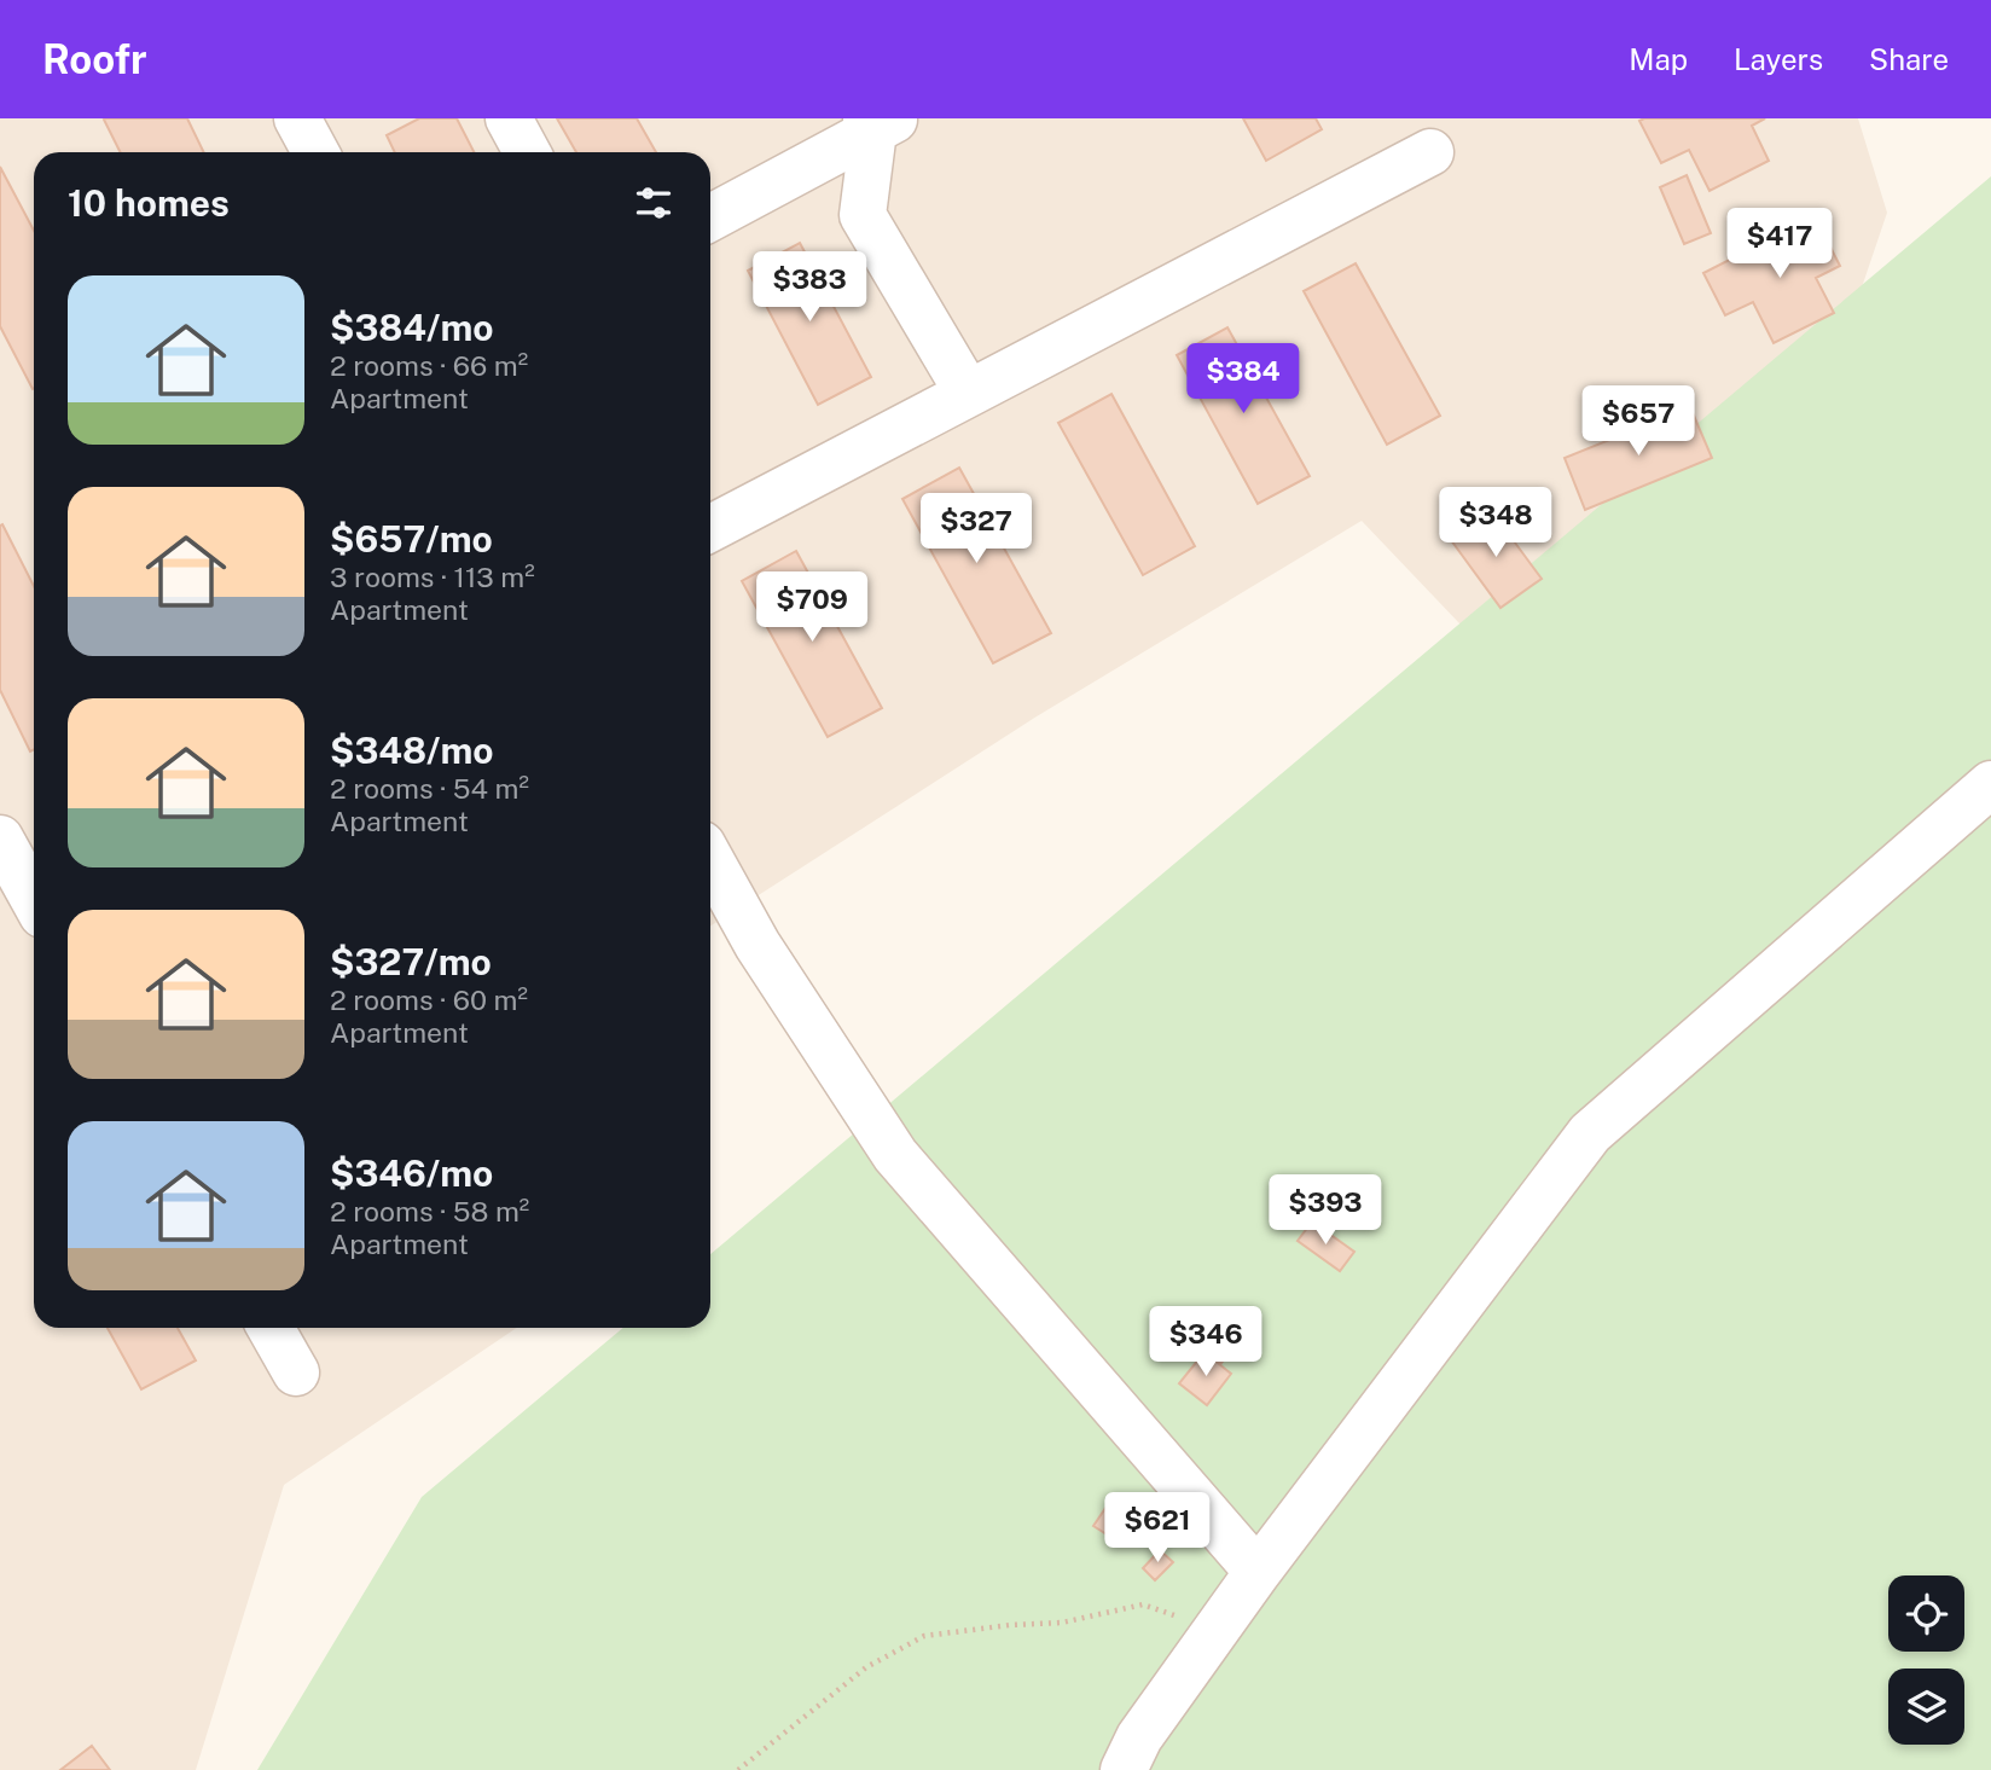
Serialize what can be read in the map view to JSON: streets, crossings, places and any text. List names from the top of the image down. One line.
{"page":{"header":"Roofr","nav":["Map","Layers","Share"],"heading":"10 homes","price":["$417","$383","$384","$657","$348","$327","$709","$393","$346","$621"],"list":[{"name":"$384/mo","note":"2 rooms · 66 m² · Apartment"},{"name":"$657/mo","note":"3 rooms · 113 m² · Apartment"},{"name":"$348/mo","note":"2 rooms · 54 m² · Apartment"},{"name":"$327/mo","note":"2 rooms · 60 m² · Apartment"},{"name":"$346/mo","note":"2 rooms · 58 m² · Apartment"}]}}
